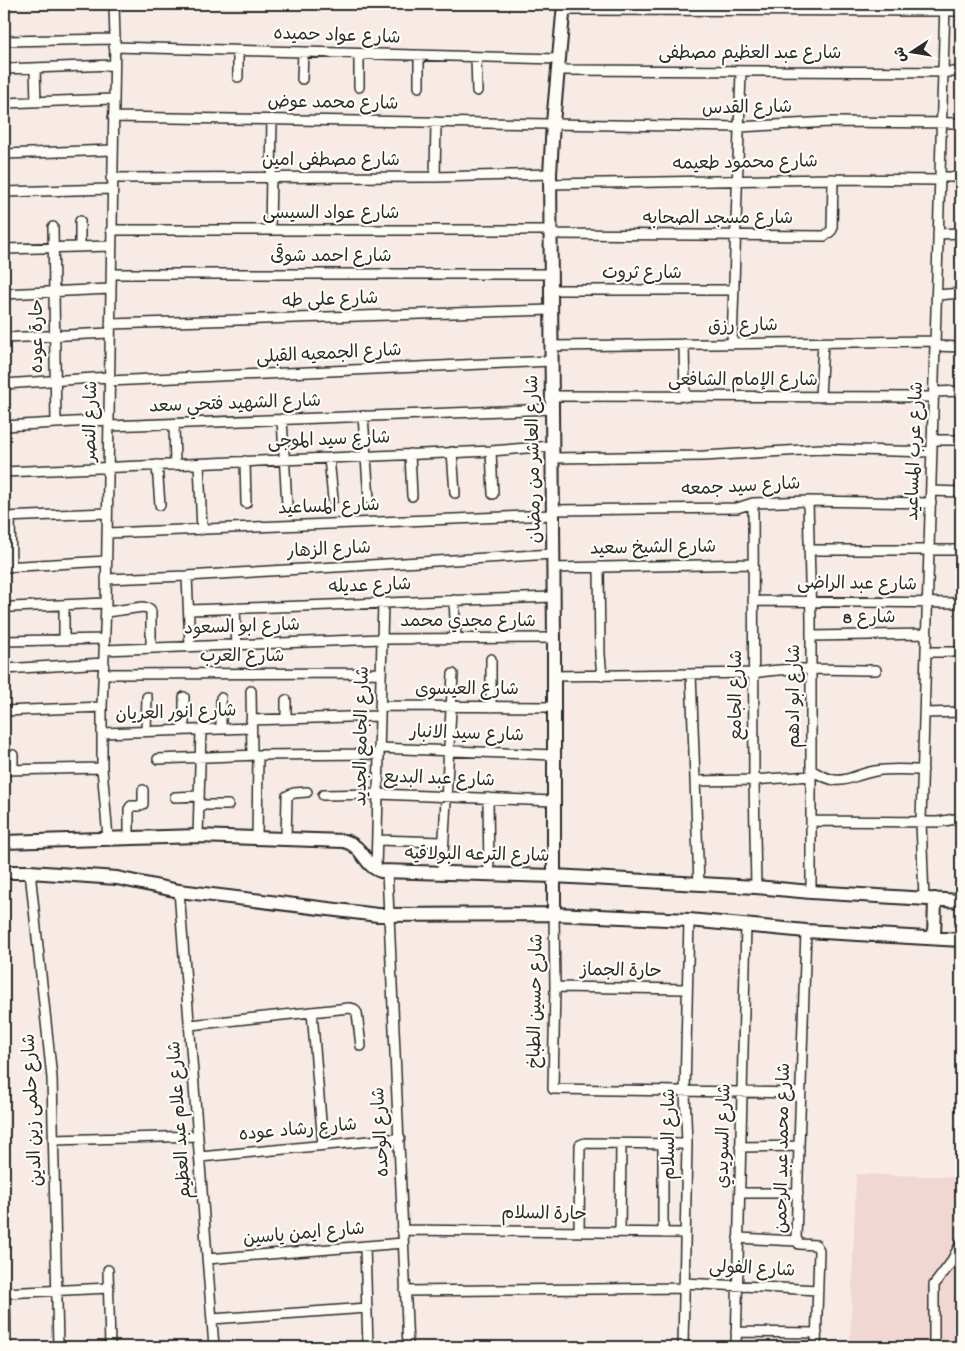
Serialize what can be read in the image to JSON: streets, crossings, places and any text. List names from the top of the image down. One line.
{"streets":{"street":["شارع عواد حميده","شارع عبد العظيم مصطفى","شارع محمد عوض","شارع القدس","شارع مصطفى امين","شارع محمود طعيمه","شارع عواد السيسى","شارع مسجد الصحابه","شارع احمد شوقى","شارع ثروت","شارع على طه","شارع رزق","حارة عوده","شارع الجمعيه القبلى","شارع الإمام الشافعى","شارع الشهيد فتحي سعد","شارع النصر","شارع سيد الموجى","شارع عرب المساعيد","شارع العاشر من رمضان","شارع سيد جمعه","شارع المساعيد","شارع الشيخ سعيد","شارع الزهار","شارع عبد الراضى","شارع عديله","شارع 8","شارع مجدي محمد","شارع ابو السعود","شارع العرب","شارع العيسوى","شارع الجامع","شارع ابو ادهم","شارع انور العريان","شارع سيد الانبار","شارع الجامع الجديد","شارع عبد البديع","شارع الترعه البولاقيه","حارة الجماز","شارع حسين الطباخ","شارع حلمى زين الدين","شارع علام عبد العظيم","شارع رشاد عوده","شارع الوحده","شارع السلام","شارع السويدي","شارع محمد عبد الرحمن","حارة السلام","شارع ايمن ياسين","شارع الفولى"]},"crossings":[["شارع عواد حميده","شارع عبد العظيم مصطفى"],["شارع عواد حميده","شارع النصر"],["شارع عواد حميده","شارع العاشر من رمضان"],["شارع عبد العظيم مصطفى","شارع عرب المساعيد"],["شارع عبد العظيم مصطفى","شارع العاشر من رمضان"],["شارع محمد عوض","شارع القدس"],["شارع محمد عوض","شارع النصر"],["شارع محمد عوض","شارع العاشر من رمضان"],["شارع القدس","شارع عرب المساعيد"],["شارع القدس","شارع العاشر من رمضان"],["شارع مصطفى امين","شارع محمود طعيمه"],["شارع مصطفى امين","شارع النصر"],["شارع مصطفى امين","شارع العاشر من رمضان"],["شارع محمود طعيمه","شارع مسجد الصحابه"],["شارع محمود طعيمه","شارع عرب المساعيد"],["شارع محمود طعيمه","شارع العاشر من رمضان"],["شارع عواد السيسى","شارع مسجد الصحابه"],["شارع عواد السيسى","شارع النصر"],["شارع عواد السيسى","شارع العاشر من رمضان"],["شارع مسجد الصحابه","شارع العاشر من رمضان"],["شارع احمد شوقى","شارع النصر"],["شارع احمد شوقى","شارع العاشر من رمضان"],["شارع ثروت","شارع العاشر من رمضان"],["شارع على طه","حارة عوده"],["شارع على طه","شارع النصر"],["شارع على طه","شارع العاشر من رمضان"],["شارع رزق","شارع عرب المساعيد"],["شارع رزق","شارع العاشر من رمضان"],["حارة عوده","شارع الجمعيه القبلى"],["حارة عوده","شارع الشهيد فتحي سعد"],["شارع الجمعيه القبلى","شارع النصر"],["شارع الجمعيه القبلى","شارع العاشر من رمضان"],["شارع الإمام الشافعى","شارع الشهيد فتحي سعد"],["شارع الإمام الشافعى","شارع عرب المساعيد"],["شارع الإمام الشافعى","شارع العاشر من رمضان"],["شارع الشهيد فتحي سعد","شارع النصر"],["شارع الشهيد فتحي سعد","شارع العاشر من رمضان"],["شارع النصر","شارع سيد الموجى"],["شارع النصر","شارع المساعيد"],["شارع النصر","شارع الزهار"],["شارع النصر","شارع ابو السعود"],["شارع النصر","شارع العرب"],["شارع النصر","شارع انور العريان"],["شارع سيد الموجى","شارع عرب المساعيد"],["شارع سيد الموجى","شارع العاشر من رمضان"],["شارع عرب المساعيد","شارع سيد جمعه"],["شارع عرب المساعيد","شارع عبد الراضى"],["شارع عرب المساعيد","شارع 8"],["شارع عرب المساعيد","شارع الترعه البولاقيه"],["شارع العاشر من رمضان","شارع سيد جمعه"],["شارع العاشر من رمضان","شارع المساعيد"],["شارع العاشر من رمضان","شارع الشيخ سعيد"],["شارع العاشر من رمضان","شارع الزهار"],["شارع العاشر من رمضان","شارع عديله"],["شارع العاشر من رمضان","شارع مجدي محمد"],["شارع العاشر من رمضان","شارع العيسوى"],["شارع العاشر من رمضان","شارع سيد الانبار"],["شارع العاشر من رمضان","شارع عبد البديع"],["شارع العاشر من رمضان","شارع الترعه البولاقيه"],["شارع العاشر من رمضان","شارع حسين الطباخ"],["شارع سيد جمعه","شارع المساعيد"],["شارع سيد جمعه","شارع الجامع"],["شارع سيد جمعه","شارع ابو ادهم"],["شارع الشيخ سعيد","شارع الجامع"],["شارع عبد الراضى","شارع الجامع"],["شارع عبد الراضى","شارع ابو ادهم"],["شارع عديله","شارع الجامع الجديد"],["شارع 8","شارع ابو ادهم"],["شارع مجدي محمد","شارع ابو السعود"],["شارع مجدي محمد","شارع الجامع الجديد"],["شارع ابو السعود","شارع الجامع الجديد"],["شارع العرب","شارع الجامع الجديد"],["شارع العيسوى","شارع انور العريان"],["شارع العيسوى","شارع الجامع الجديد"],["شارع الجامع","شارع الترعه البولاقيه"],["شارع ابو ادهم","شارع الترعه البولاقيه"],["شارع سيد الانبار","شارع الجامع الجديد"],["شارع الجامع الجديد","شارع عبد البديع"],["شارع الجامع الجديد","شارع الترعه البولاقيه"],["شارع الجامع الجديد","شارع الوحده"],["شارع الترعه البولاقيه","شارع الوحده"],["حارة الجماز","شارع حسين الطباخ"],["حارة الجماز","شارع السلام"],["شارع حسين الطباخ","شارع السلام"],["شارع علام عبد العظيم","شارع رشاد عوده"],["شارع علام عبد العظيم","شارع ايمن ياسين"],["شارع رشاد عوده","شارع الوحده"],["شارع الوحده","حارة السلام"],["شارع الوحده","شارع ايمن ياسين"],["شارع الوحده","شارع الفولى"],["شارع السلام","حارة السلام"],["شارع السلام","شارع الفولى"],["شارع السويدي","شارع الفولى"],["شارع محمد عبد الرحمن","شارع الفولى"]],"north":"left"}
